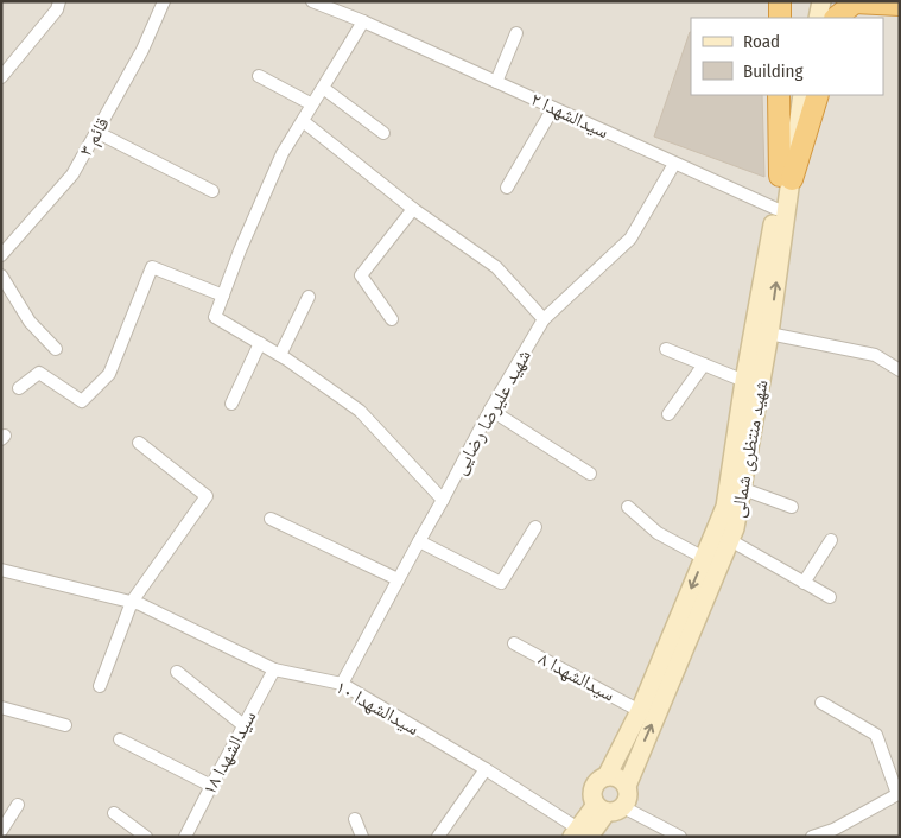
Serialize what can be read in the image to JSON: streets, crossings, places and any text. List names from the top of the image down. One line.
{"streets":{"main road":["شهید منتظری شمالی"],"street":["سیدالشهدا ۲","قائم ۳","شهید علیرضا رضایی","سیدالشهدا ۸","سیدالشهدا ۱۰","سیدالشهدا ۱۸"]},"crossings":[["سیدالشهدا ۲","شهید علیرضا رضایی"],["سیدالشهدا ۲","شهید منتظری شمالی"],["شهید علیرضا رضایی","سیدالشهدا ۱۰"],["شهید منتظری شمالی","سیدالشهدا ۸"],["سیدالشهدا ۱۰","سیدالشهدا ۱۸"]],"legend":["Road","Building"]}
